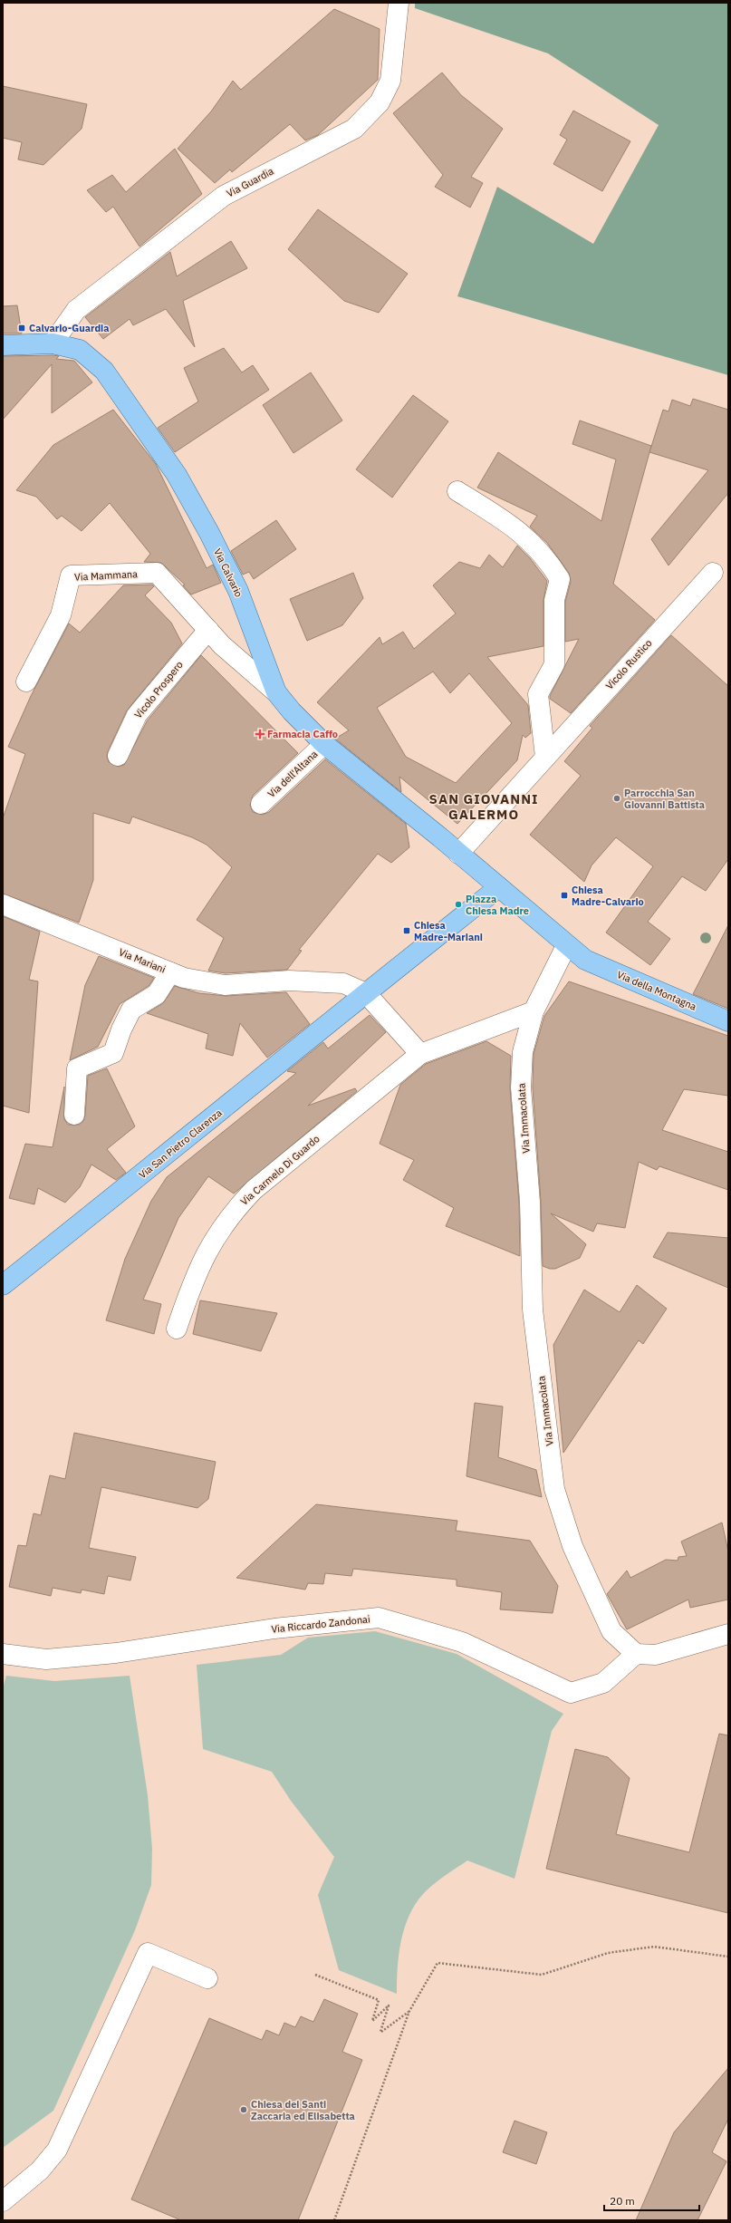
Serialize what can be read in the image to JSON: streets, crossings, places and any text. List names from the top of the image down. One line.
{"streets":{"main road":["Via Calvario","Via della Montagna","Via San Pietro Clarenza"],"street":["Via Guardia","Via Mammana","Vicolo Rustico","Vicolo Prospero","Via dell'Altana","Via Mariani","Via Immacolata","Via Carmelo Di Guardo","Via Riccardo Zandonai"]},"crossings":[["Via Guardia","Via Calvario"],["Via Calvario","Vicolo Rustico"],["Via Calvario","Via dell'Altana"],["Via Calvario","Via della Montagna"],["Via Calvario","Via San Pietro Clarenza"],["Via Mammana","Vicolo Prospero"],["Via Mariani","Via San Pietro Clarenza"],["Via della Montagna","Via Immacolata"],["Via della Montagna","Via San Pietro Clarenza"],["Via Immacolata","Via Carmelo Di Guardo"],["Via Immacolata","Via Riccardo Zandonai"]],"districts":["SAN GIOVANNI GALERMO"],"places":{"transit":["Calvario-Guardia","Chiesa Madre-Calvario","Chiesa Madre-Mariani"],"health":["Farmacia Caffo"],"other":["Parrocchia San Giovanni Battista","Piazza Chiesa Madre","Chiesa dei Santi Zaccaria ed Elisabetta"]},"scale_bar":"20 m"}
